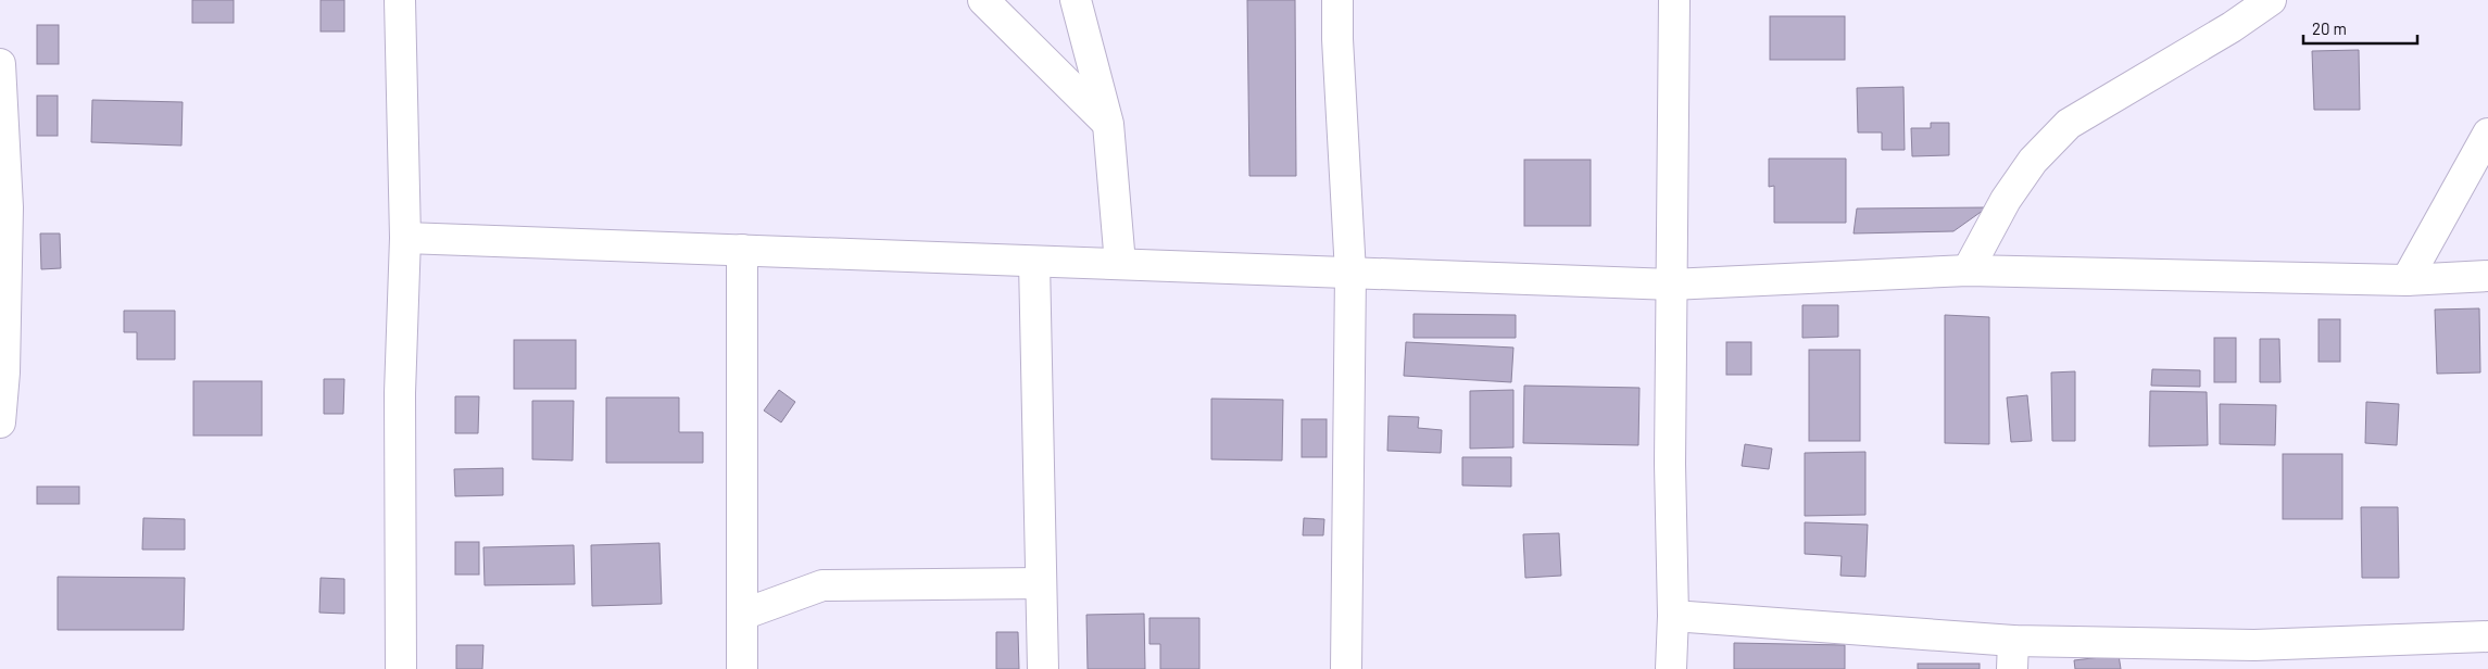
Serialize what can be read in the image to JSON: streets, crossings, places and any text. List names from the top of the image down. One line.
{"scale_bar":"20 m"}
